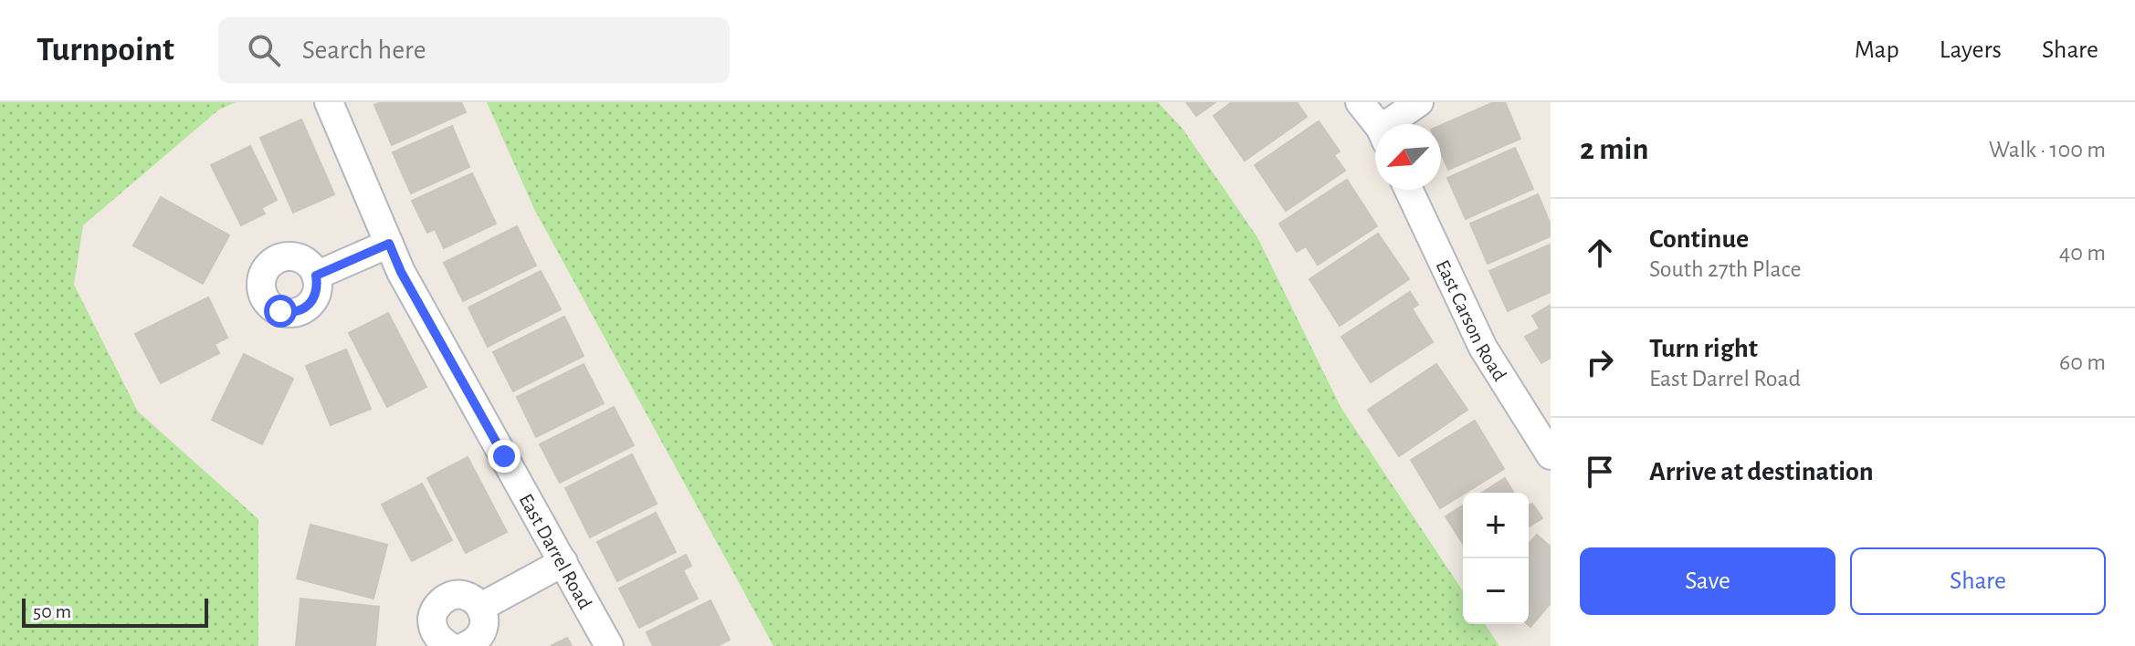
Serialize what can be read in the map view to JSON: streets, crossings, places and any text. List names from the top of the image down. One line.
{"streets":{"street":["East Carson Road","East Darrel Road"]},"scale_bar":"50 m","north":"bottom left","page":{"header":"Turnpoint","search":"Search here","nav":["Map","Layers","Share"],"heading":["2 min","Walk · 100 m"],"list":[["Continue","South 27th Place","40 m"],["Turn right","East Darrel Road","60 m"],"Arrive at destination"],"map_buttons":["+","−"],"buttons":["Save","Share"],"scale":"50 m"}}
